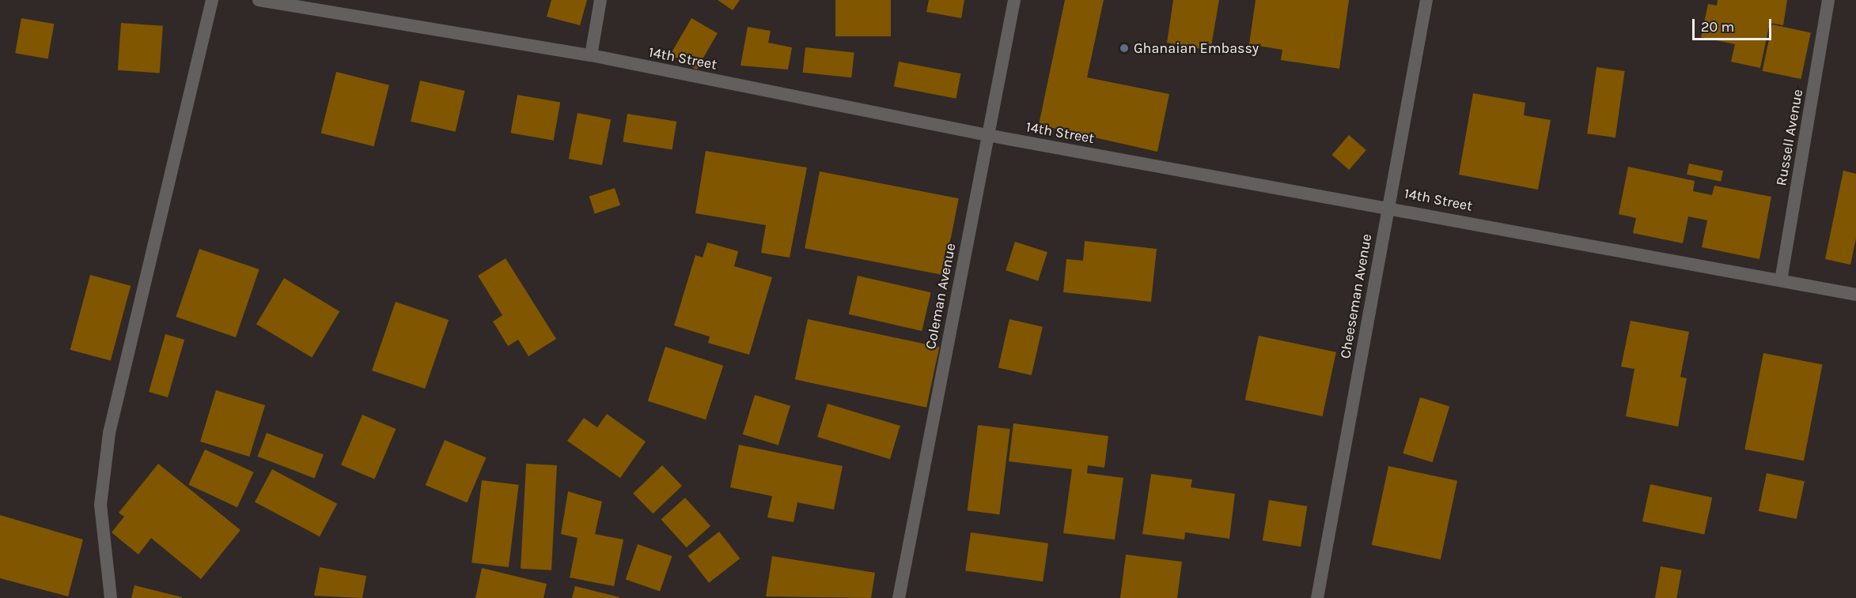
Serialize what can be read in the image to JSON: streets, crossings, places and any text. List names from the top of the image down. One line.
{"streets":{"street":["14th Street","Russell Avenue","Coleman Avenue","Cheeseman Avenue"]},"crossings":[["14th Street","Russell Avenue"],["14th Street","Coleman Avenue"],["14th Street","Cheeseman Avenue"]],"places":["Ghanaian Embassy"],"scale_bar":"20 m"}
